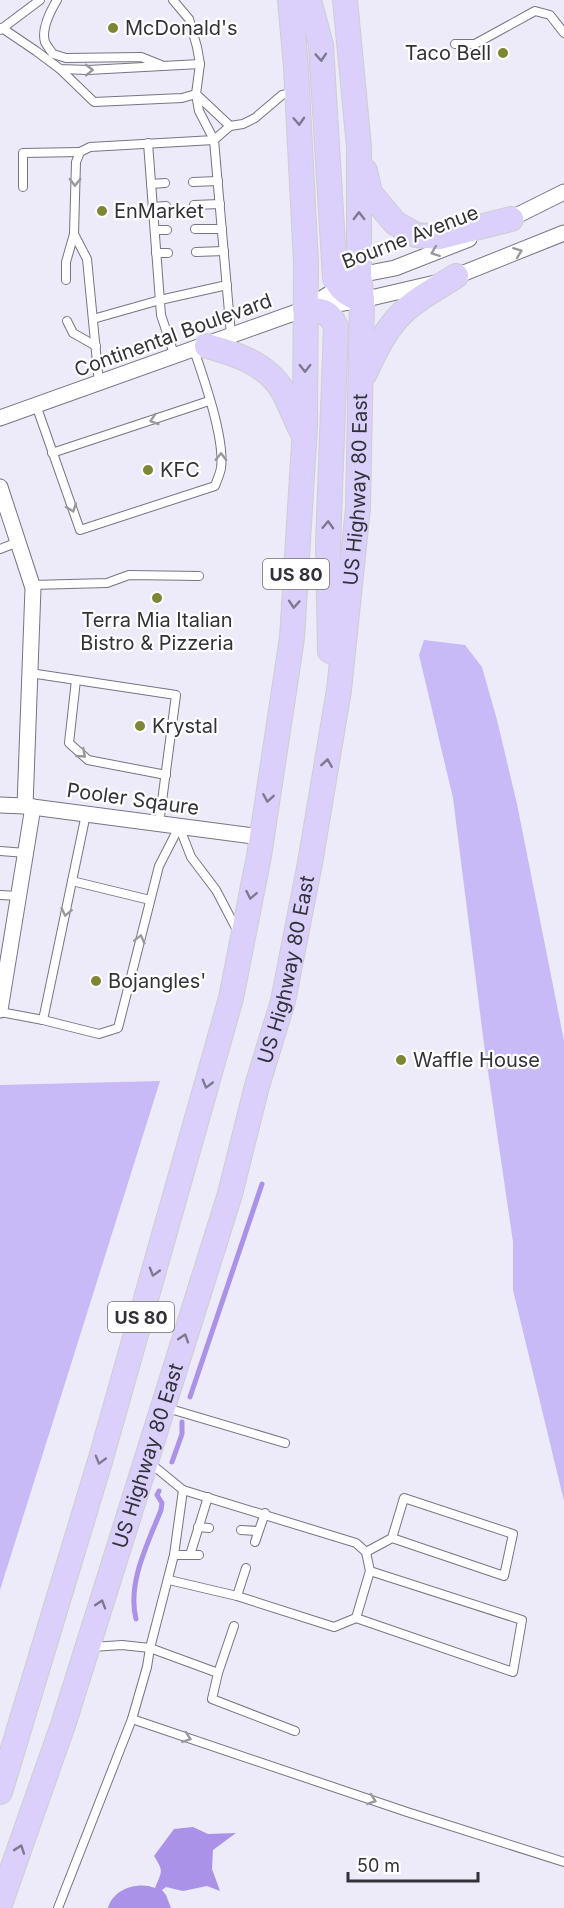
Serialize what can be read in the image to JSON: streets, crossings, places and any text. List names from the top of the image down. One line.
{"streets":{"main road":["US Highway 80 East","US 80"],"street":["Bourne Avenue","Continental Boulevard","Pooler Sqaure"]},"crossings":[["Bourne Avenue","Continental Boulevard"],["Bourne Avenue","US Highway 80 East"],["Bourne Avenue","US 80"],["Continental Boulevard","US Highway 80 East"],["Continental Boulevard","US 80"],["US 80","Pooler Sqaure"]],"places":["McDonald's","Taco Bell","EnMarket","KFC","Terra Mia Italian Bistro & Pizzeria","Krystal","Bojangles'","Waffle House"],"scale_bar":"50 m"}
